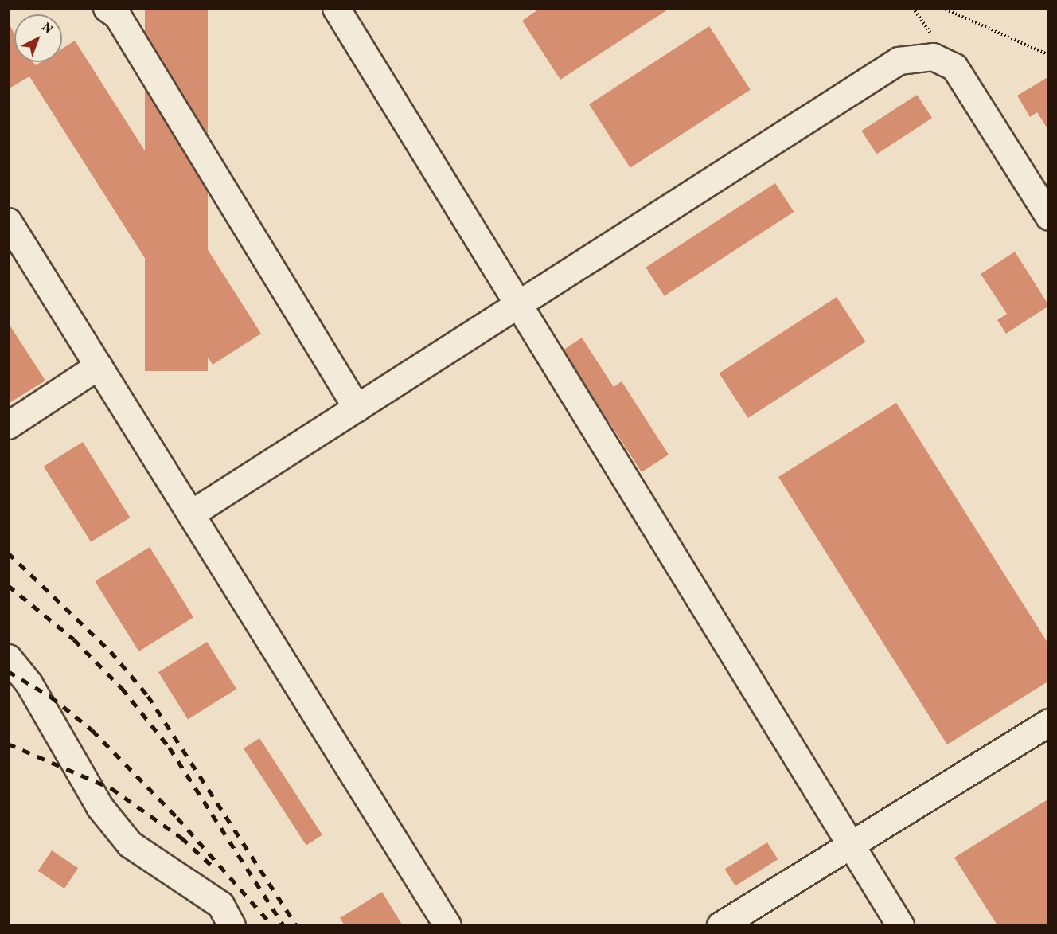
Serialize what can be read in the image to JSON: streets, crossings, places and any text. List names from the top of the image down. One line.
{"north":"top right"}
